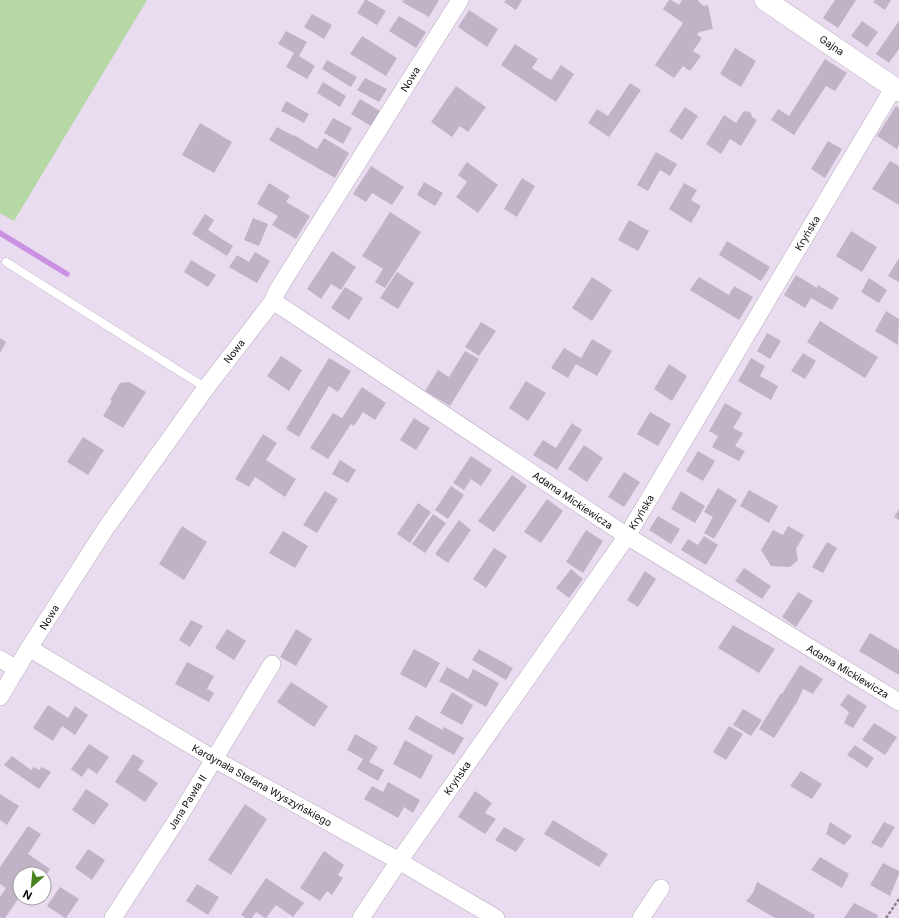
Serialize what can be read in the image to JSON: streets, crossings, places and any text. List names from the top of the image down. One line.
{"streets":{"street":["Gajna","Nowa","Kryńska","Adama Mickiewicza","Kardynała Stefana Wyszyńskiego","Jana Pawła II"]},"crossings":[["Gajna","Kryńska"],["Nowa","Adama Mickiewicza"],["Nowa","Kardynała Stefana Wyszyńskiego"],["Kryńska","Adama Mickiewicza"],["Kryńska","Kardynała Stefana Wyszyńskiego"],["Kardynała Stefana Wyszyńskiego","Jana Pawła II"]],"north":"bottom left"}
